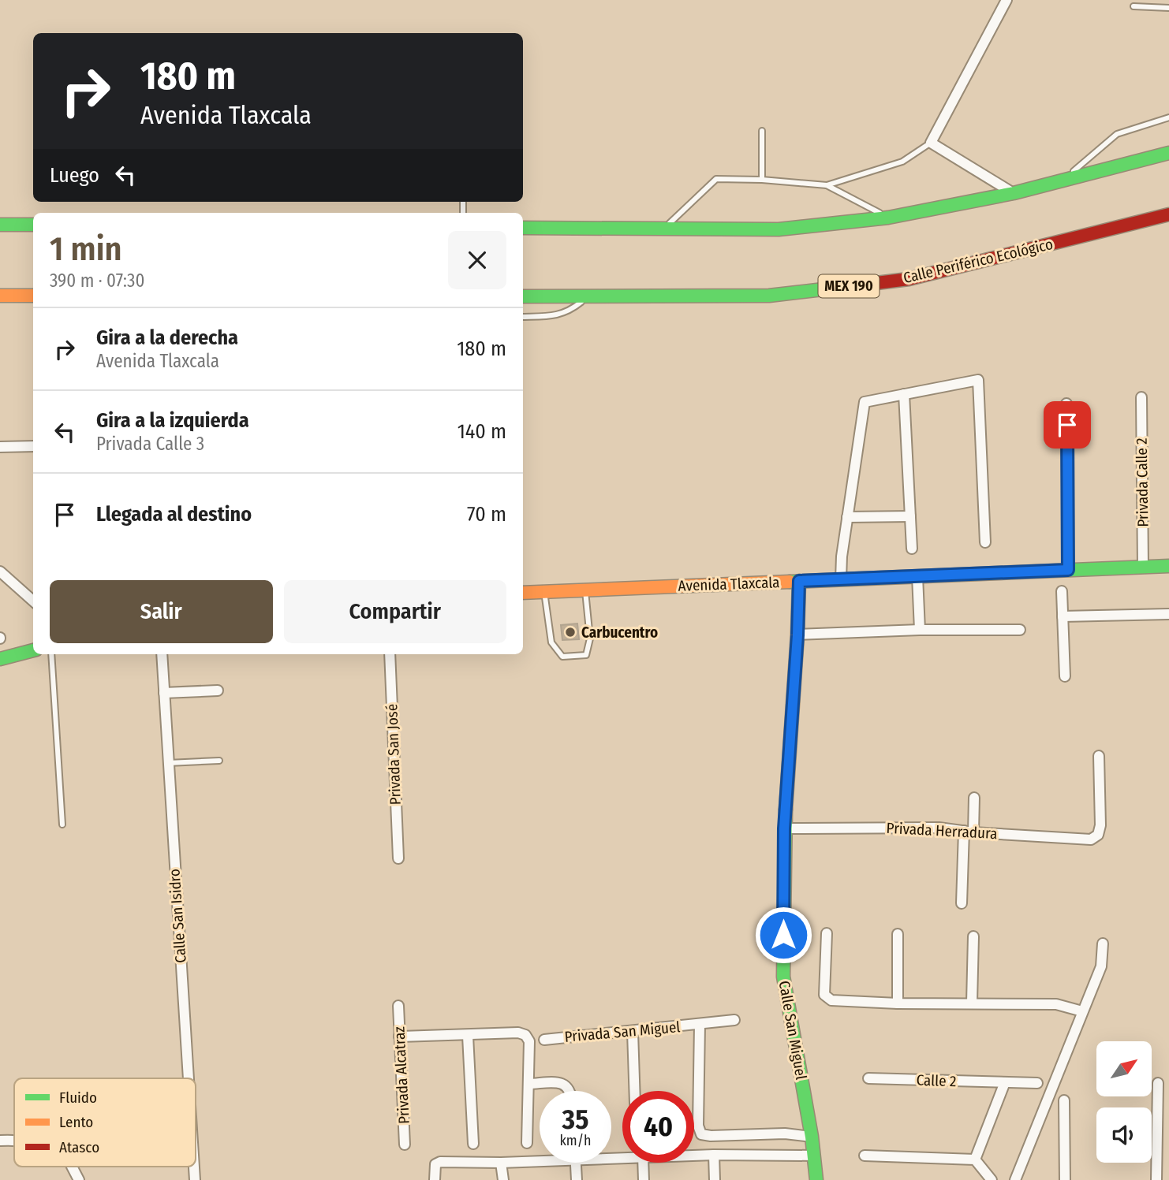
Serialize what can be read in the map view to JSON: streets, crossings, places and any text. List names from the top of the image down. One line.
{"streets":{"main road":["Calle Periférico Ecológico","MEX 190","Avenida Tlaxcala","Calle San Miguel"],"street":["Privada Calle 2","Privada San José","Privada Herradura","Calle San Isidro","Privada San Miguel","Privada Alcatraz","Calle 2"]},"crossings":[["Privada Calle 2","Avenida Tlaxcala"],["Avenida Tlaxcala","Calle San Miguel"],["Privada Herradura","Calle San Miguel"],["Calle San Miguel","Privada San Miguel"]],"places":["Carbucentro"],"legend":["Fluido","Lento","Atasco"],"north":"top right","page":{"turn":["180 m","Avenida Tlaxcala"],"then":"Luego","heading":["1 min","390 m · 07:30"],"list":[{"name":"Gira a la derecha","note":"Avenida Tlaxcala","value":"180 m"},{"name":"Gira a la izquierda","note":"Privada Calle 3","value":"140 m"},{"name":"Llegada al destino","value":"70 m"}],"buttons":["Salir","Compartir"],"speed":"35 km/h","limit":"40"}}
